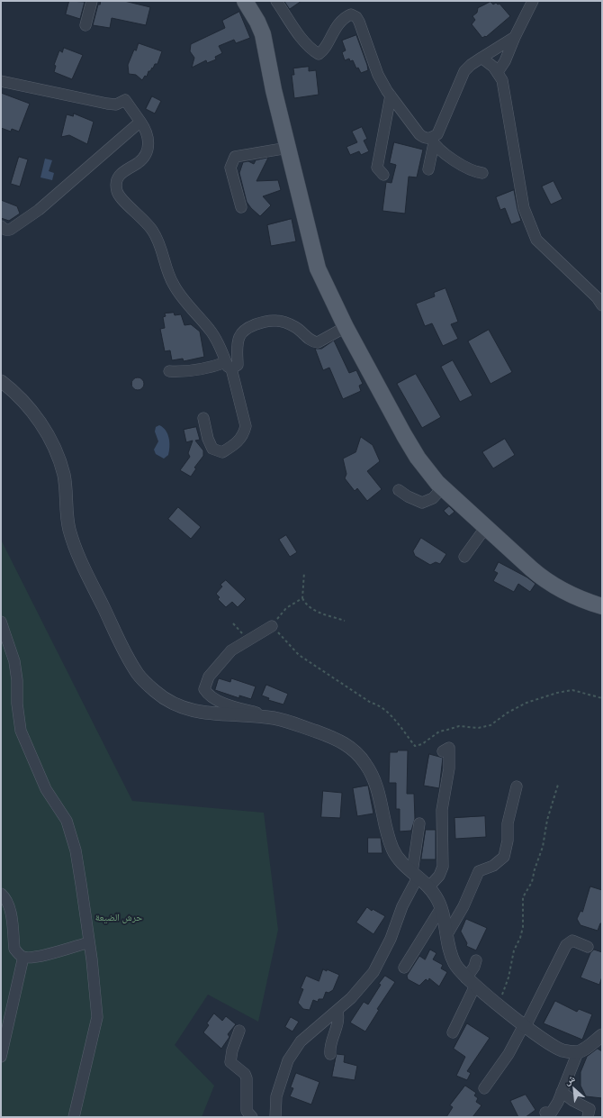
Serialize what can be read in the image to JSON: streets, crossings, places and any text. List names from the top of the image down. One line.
{"parks":["حرش الضيعة"],"north":"top left"}
